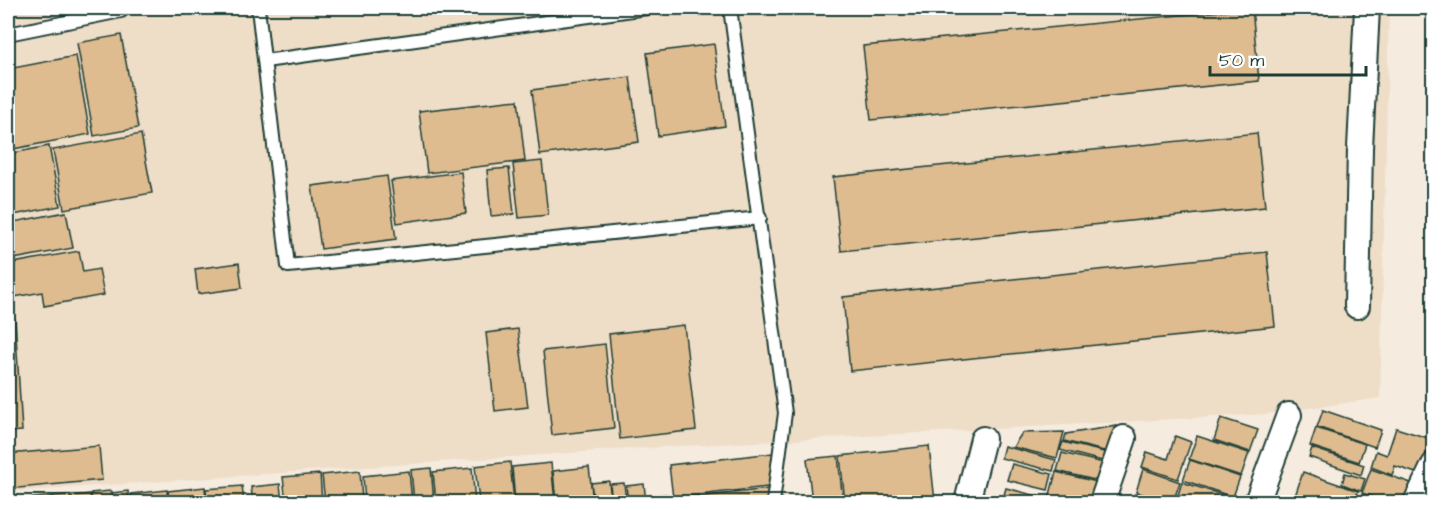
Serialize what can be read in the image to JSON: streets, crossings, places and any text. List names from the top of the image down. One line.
{"scale_bar":"50 m"}
